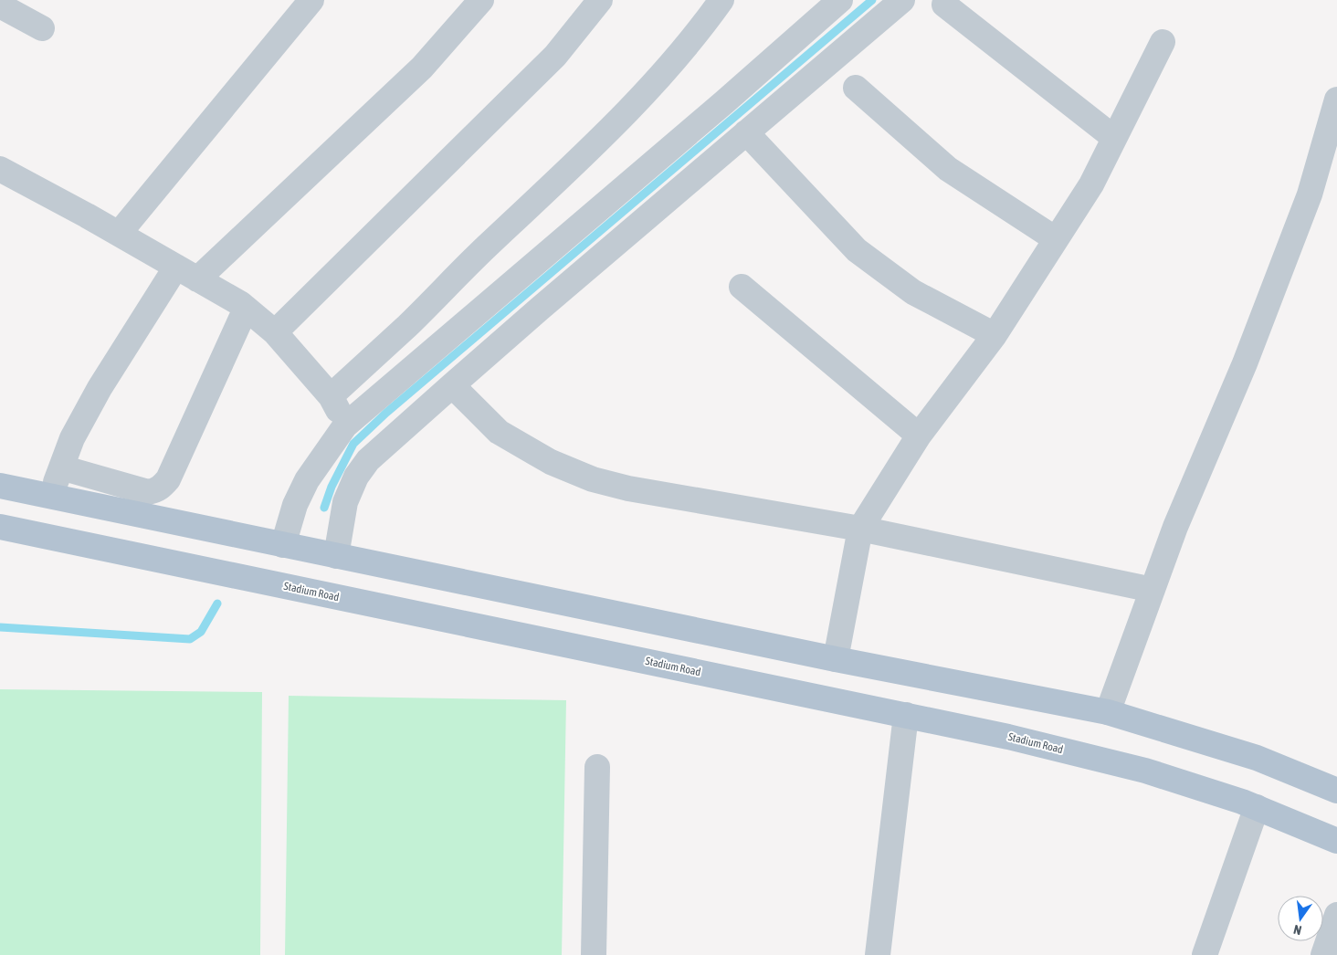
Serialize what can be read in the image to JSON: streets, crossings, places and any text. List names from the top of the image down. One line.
{"streets":{"main road":["Stadium Road"]},"north":"bottom"}
